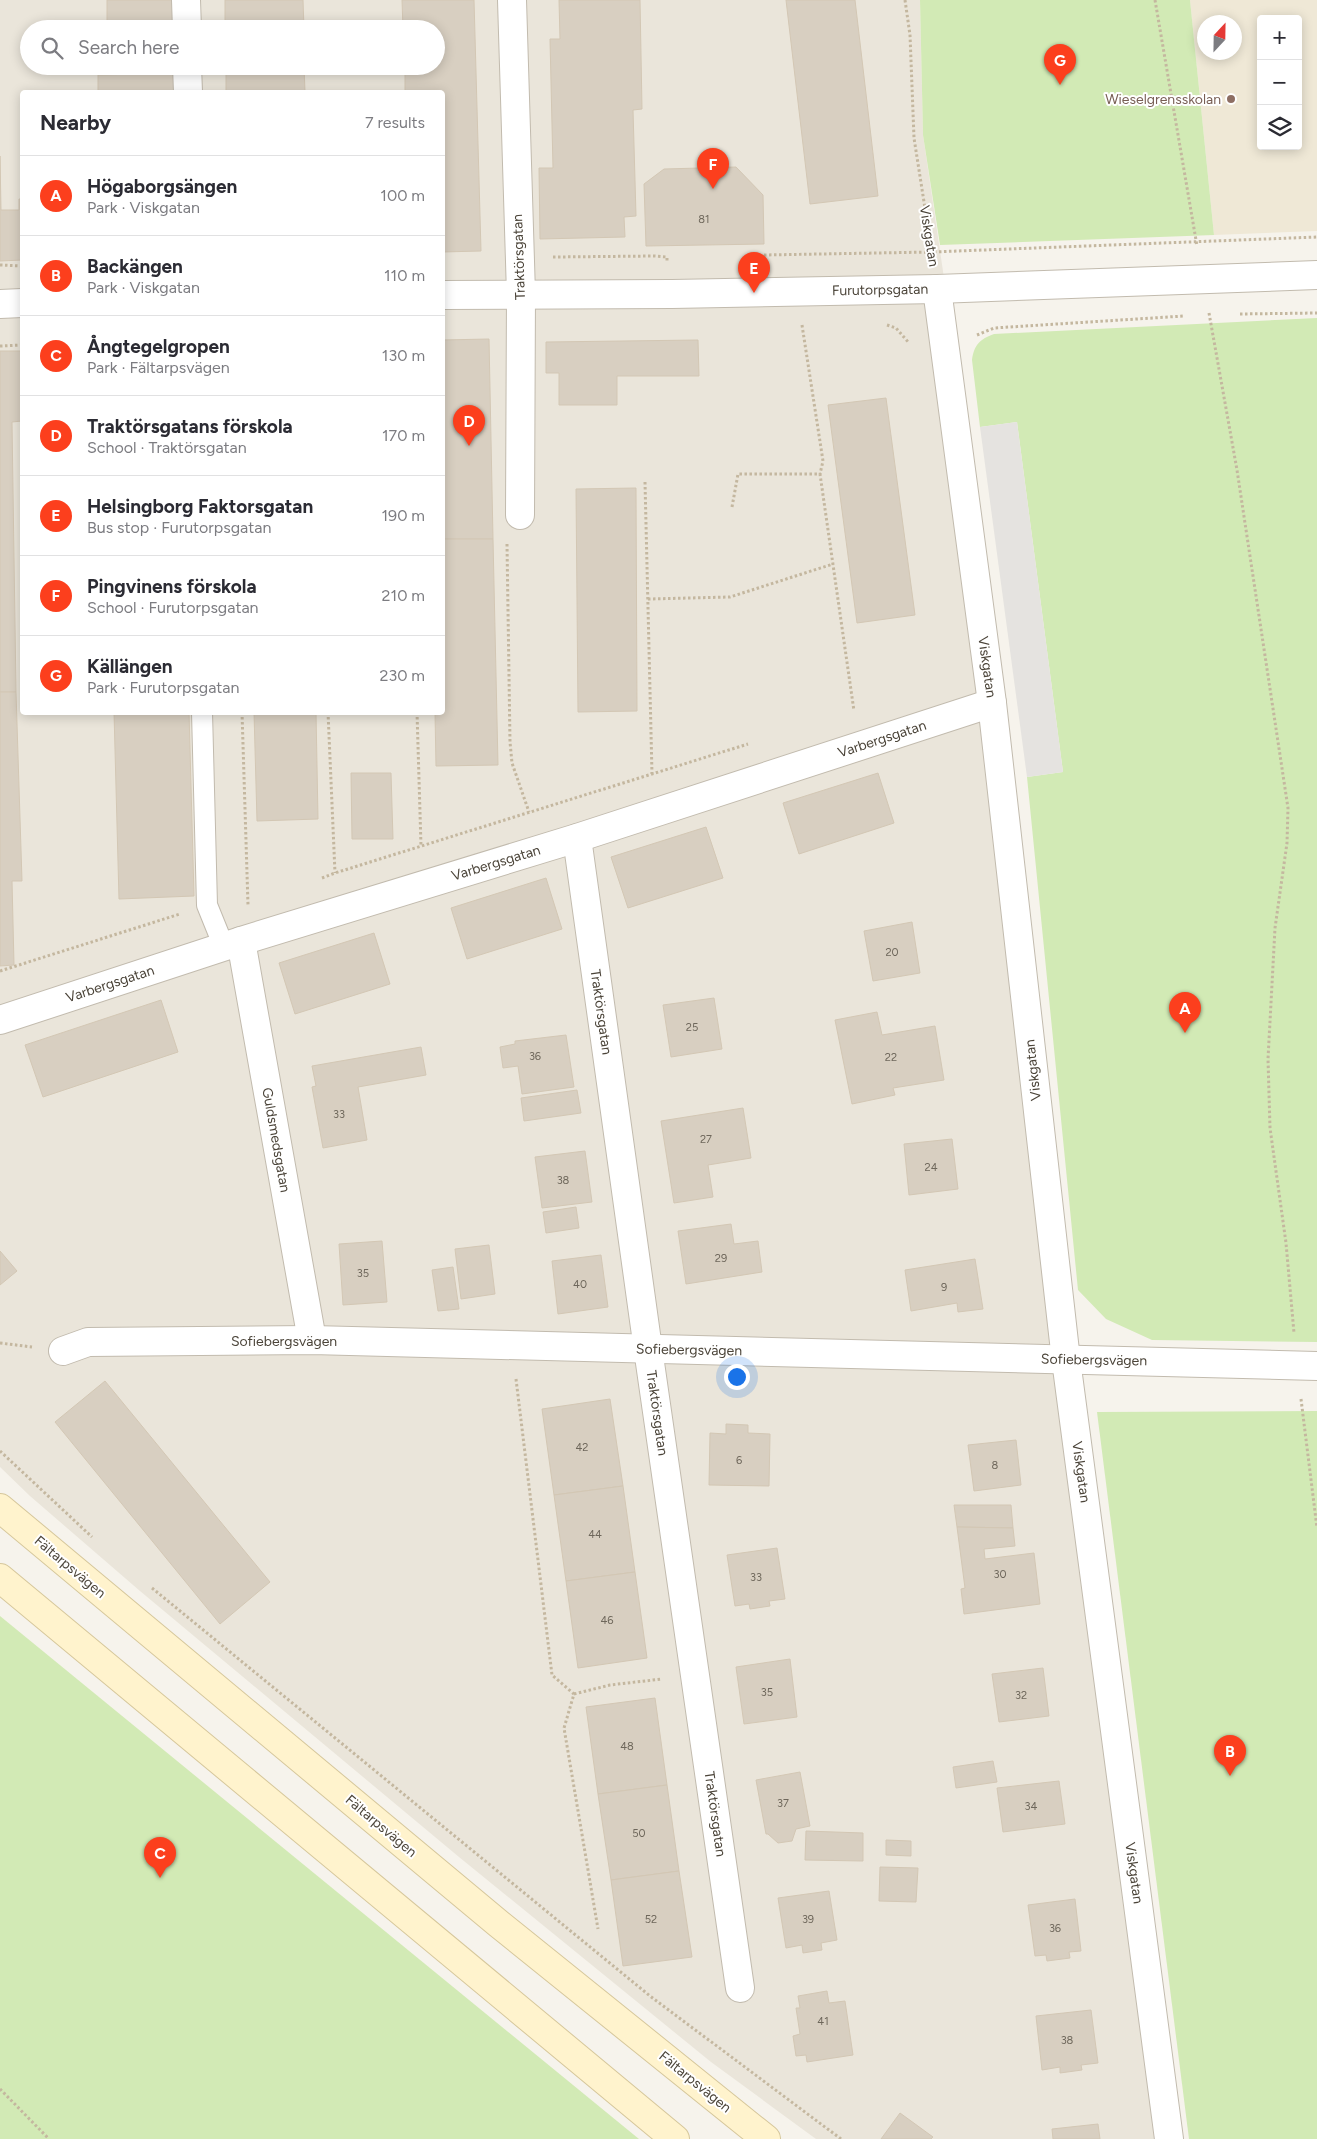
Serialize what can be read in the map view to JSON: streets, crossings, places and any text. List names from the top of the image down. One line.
{"streets":{"main road":["Fältarpsvägen"],"street":["Viskgatan","Traktörsgatan","Furutorpsgatan","Varbergsgatan","Guldsmedsgatan","Sofiebergsvägen"]},"crossings":[["Viskgatan","Furutorpsgatan"],["Viskgatan","Varbergsgatan"],["Viskgatan","Sofiebergsvägen"],["Traktörsgatan","Furutorpsgatan"],["Traktörsgatan","Varbergsgatan"],["Traktörsgatan","Sofiebergsvägen"],["Varbergsgatan","Guldsmedsgatan"],["Guldsmedsgatan","Sofiebergsvägen"]],"places":["Wieselgrensskolan"],"house_numbers":["81","20","25","36","22","33","27","24","38","29","35","40","9","42","6","8","44","30","33","46","35","32","48","37","34","50","52","39","36","41","38"],"north":"top","page":{"map_buttons":["+","−"],"search":"Search here","pins":["G","F","E","D","A","B","C"],"heading":["Nearby","7 results"],"list":[{"mark":"A","name":"Högaborgsängen","note":"Park · Viskgatan","value":"100 m"},{"mark":"B","name":"Backängen","note":"Park · Viskgatan","value":"110 m"},{"mark":"C","name":"Ångtegelgropen","note":"Park · Fältarpsvägen","value":"130 m"},{"mark":"D","name":"Traktörsgatans förskola","note":"School · Traktörsgatan","value":"170 m"},{"mark":"E","name":"Helsingborg Faktorsgatan","note":"Bus stop · Furutorpsgatan","value":"190 m"},{"mark":"F","name":"Pingvinens förskola","note":"School · Furutorpsgatan","value":"210 m"},{"mark":"G","name":"Källängen","note":"Park · Furutorpsgatan","value":"230 m"}]}}
